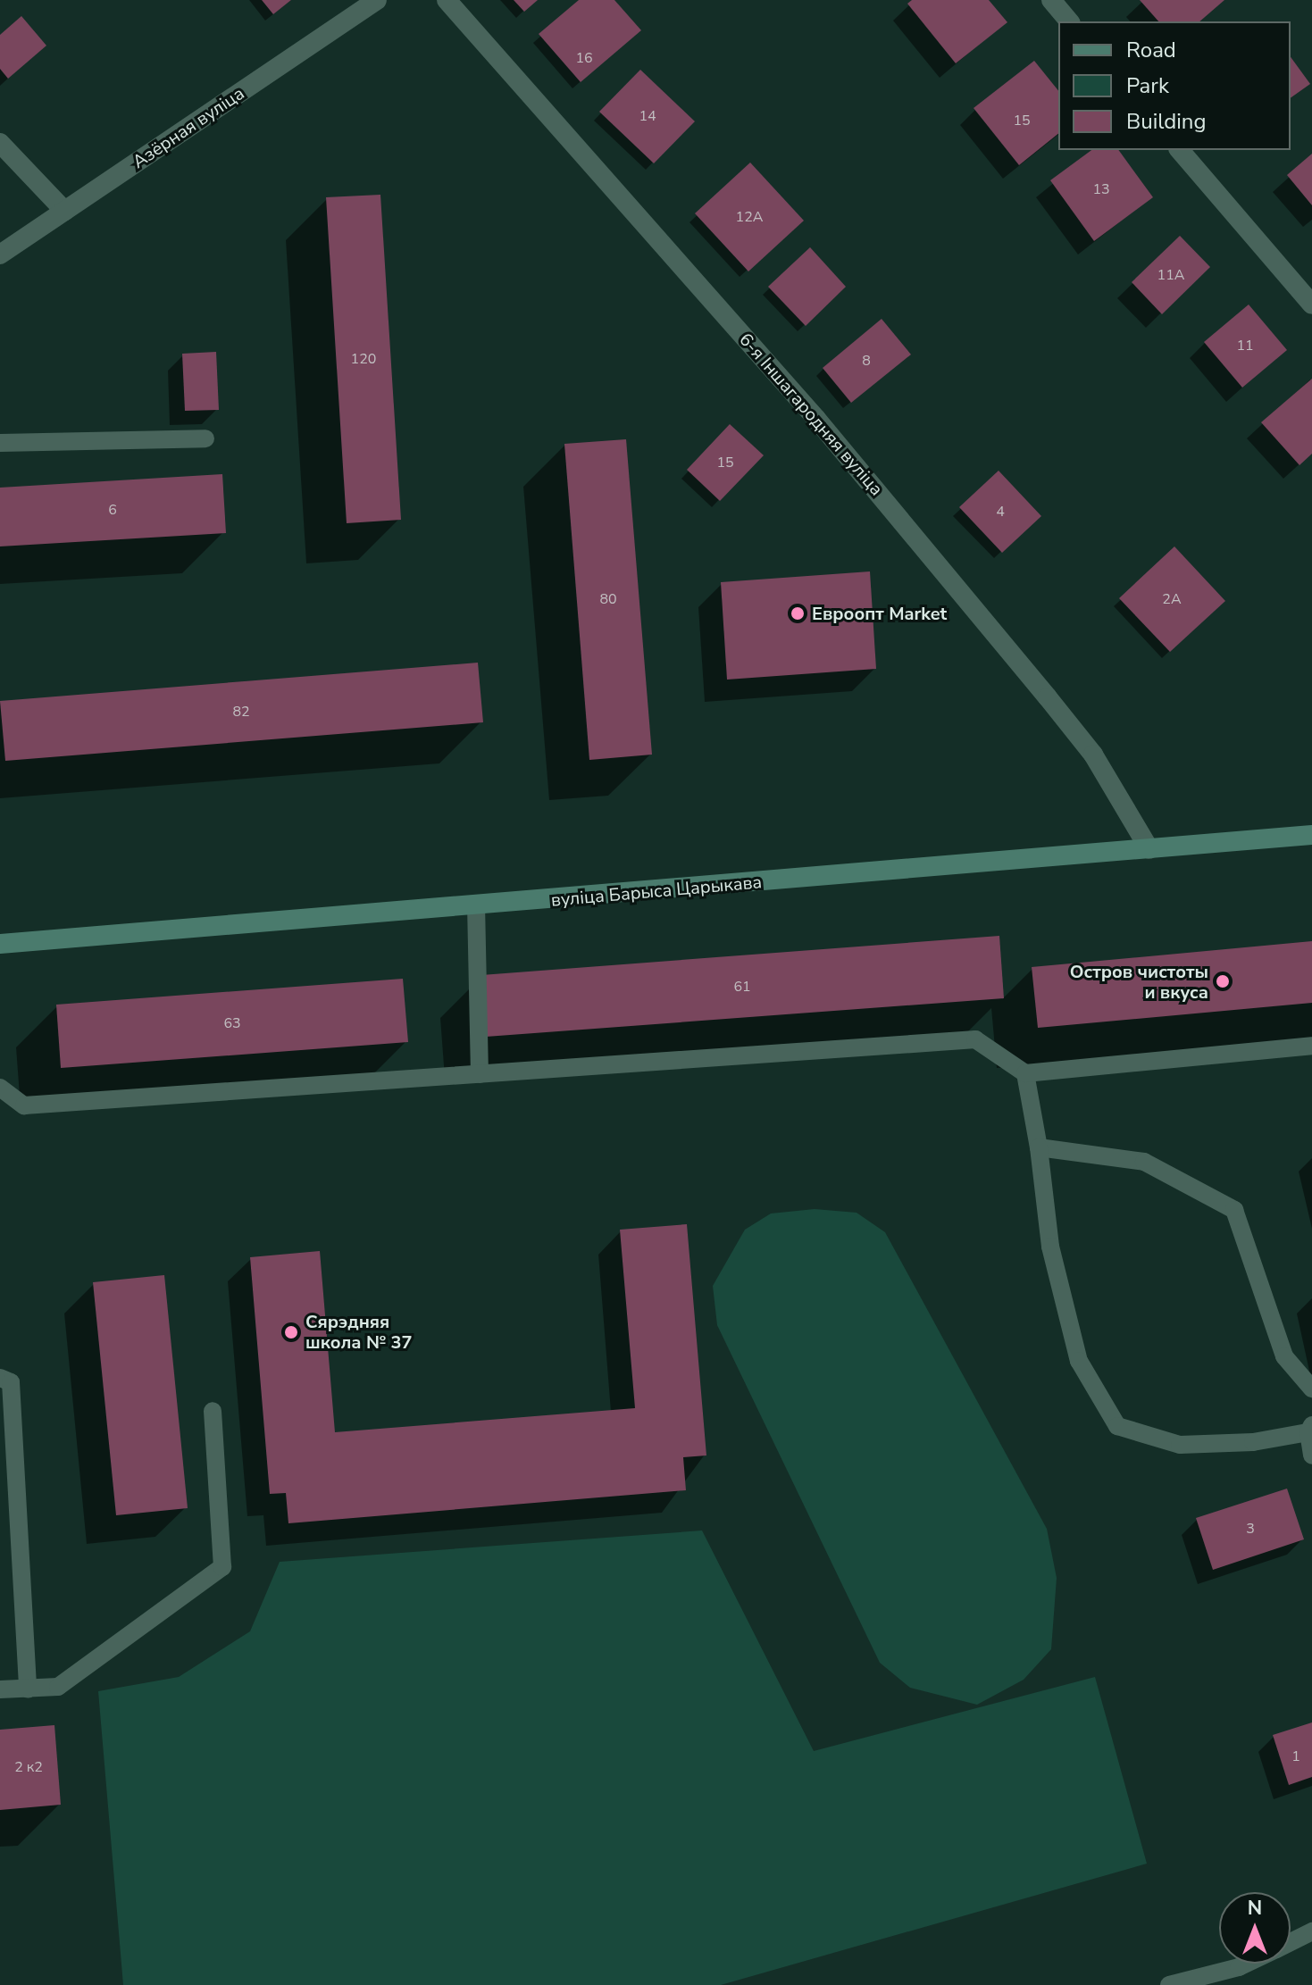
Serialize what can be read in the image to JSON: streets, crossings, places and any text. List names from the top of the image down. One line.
{"streets":{"main road":["вуліца Барыса Царыкава"],"street":["Азёрная вуліца","6-я Іншагародняя вуліца"]},"crossings":[["6-я Іншагародняя вуліца","вуліца Барыса Царыкава"]],"places":["Евроопт Market","Остров чистоты и вкуса","Сярэдняя школа № 37"],"house_numbers":["16","14","15","13","12А","11А","11","120","8","15","6","4","80","2А","82","61","63","3","1","2 к2"],"legend":["Road","Park","Building"],"north":"top"}
